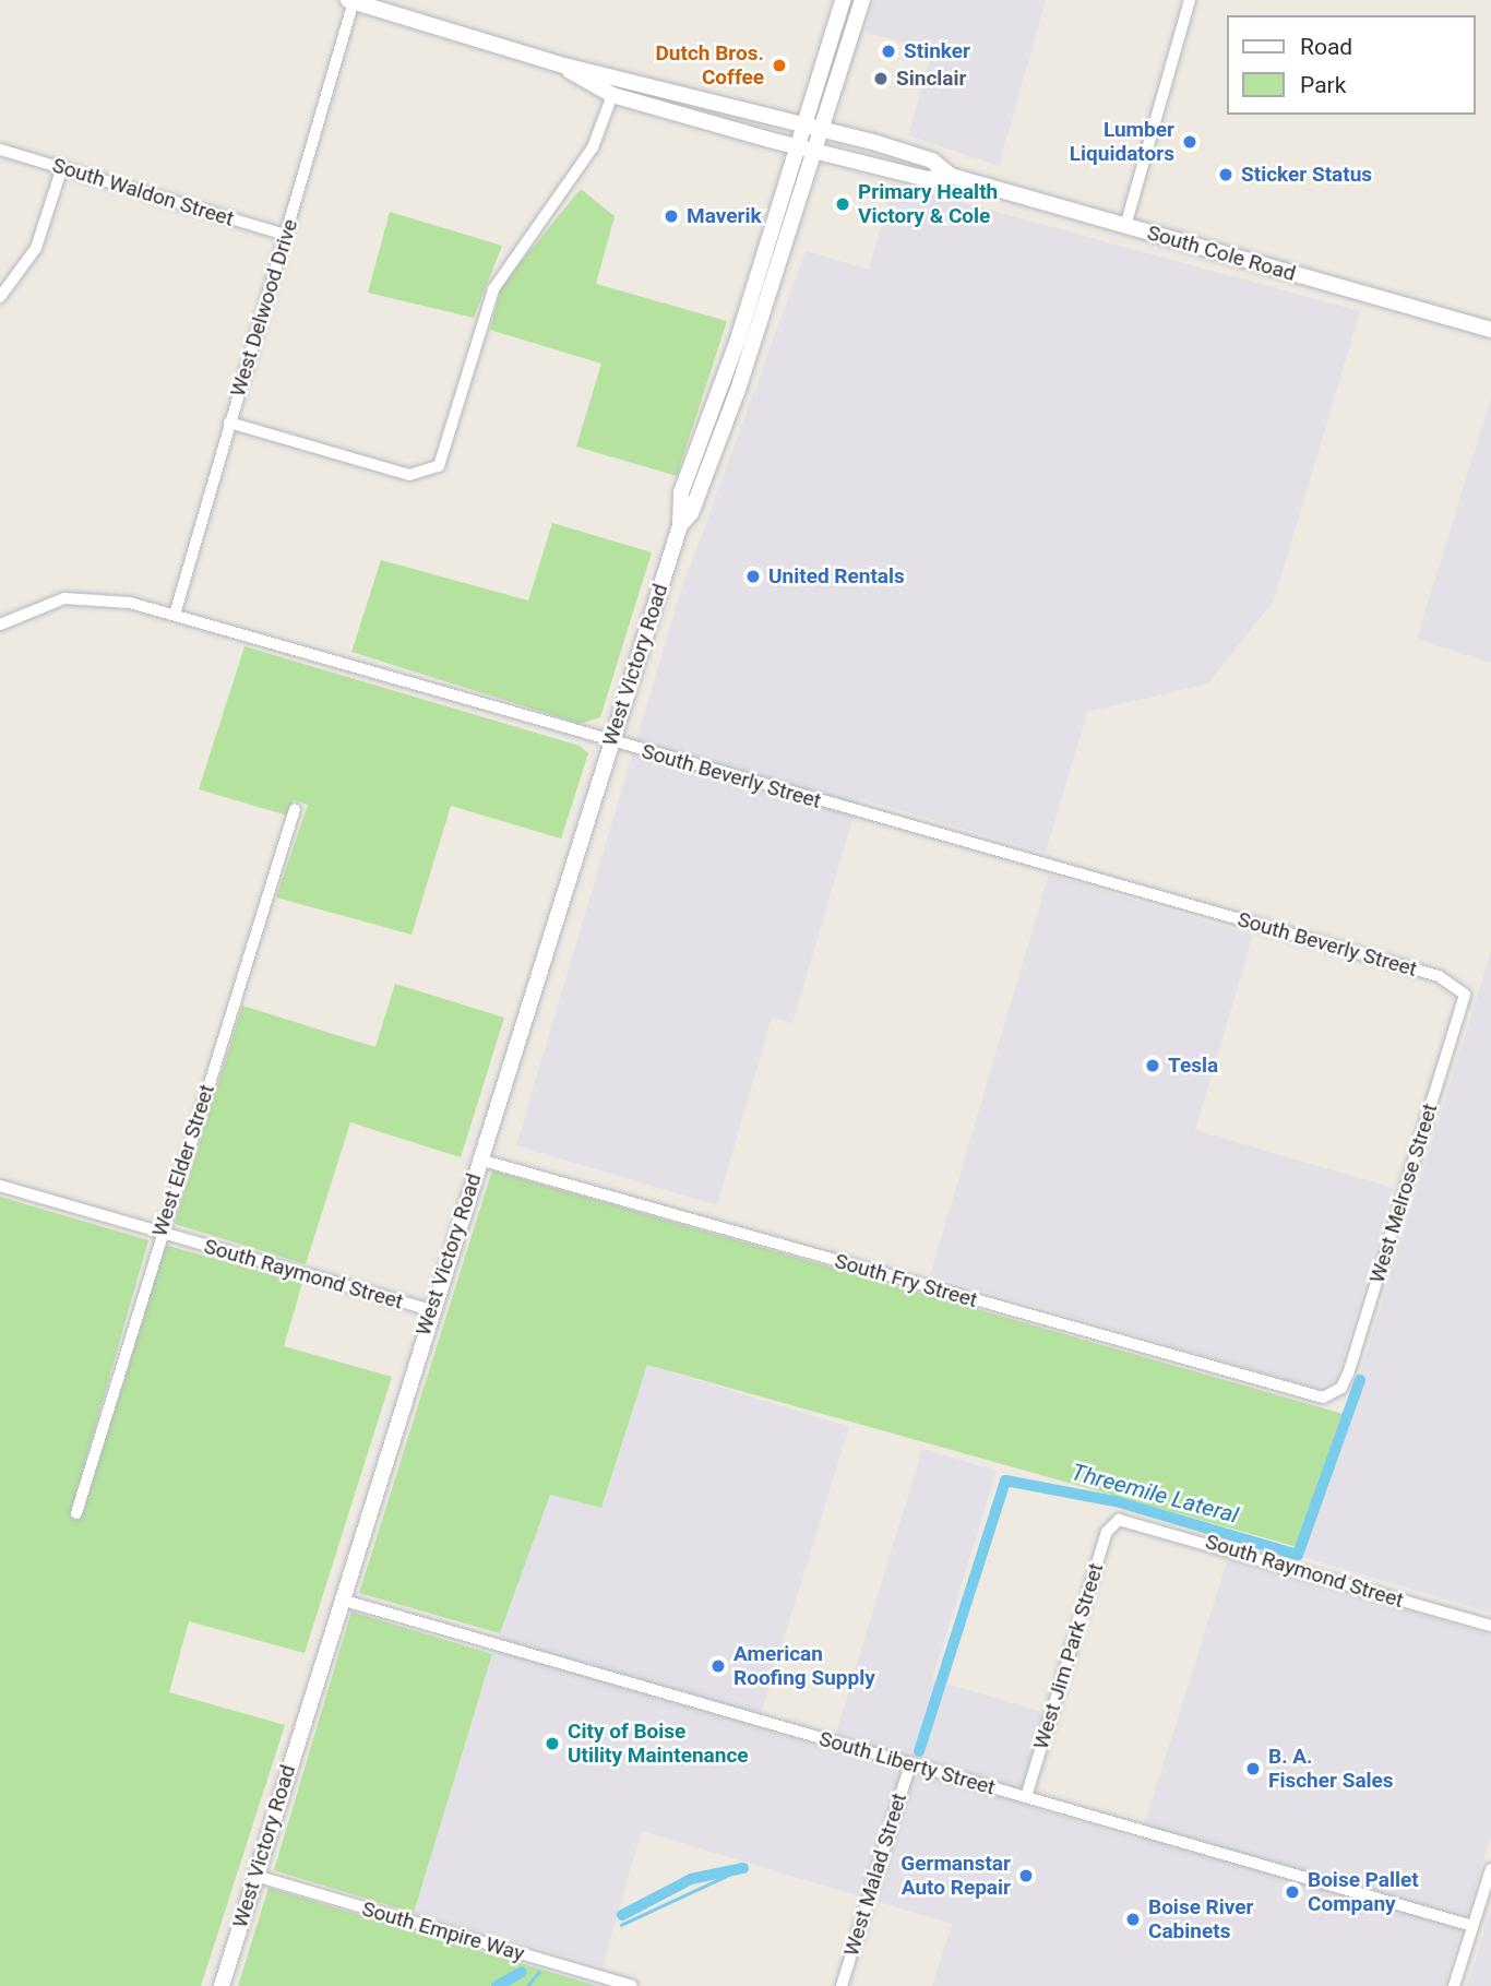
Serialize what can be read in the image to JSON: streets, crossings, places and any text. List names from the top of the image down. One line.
{"streets":{"main road":["South Cole Road","West Victory Road"],"street":["South Waldon Street","West Delwood Drive","South Beverly Street","West Elder Street","West Melrose Street","South Raymond Street","South Fry Street","West Jim Park Street","South Liberty Street","West Malad Street","South Empire Way"]},"crossings":[["South Waldon Street","West Delwood Drive"],["South Cole Road","West Delwood Drive"],["South Cole Road","West Victory Road"],["West Delwood Drive","South Beverly Street"],["West Victory Road","South Beverly Street"],["West Victory Road","South Raymond Street"],["West Victory Road","South Fry Street"],["West Victory Road","South Liberty Street"],["West Victory Road","South Empire Way"],["South Beverly Street","West Melrose Street"],["West Elder Street","South Raymond Street"],["West Melrose Street","South Fry Street"],["South Raymond Street","West Jim Park Street"],["West Jim Park Street","South Liberty Street"],["South Liberty Street","West Malad Street"]],"water":["Threemile Lateral"],"places":["Stinker","Dutch Bros. Coffee","Sinclair","Lumber Liquidators","Sticker Status","Primary Health Victory & Cole","Maverik","United Rentals","Tesla","American Roofing Supply","City of Boise Utility Maintenance","B. A. Fischer Sales","Germanstar Auto Repair","Boise Pallet Company","Boise River Cabinets"],"legend":["Road","Park"]}
